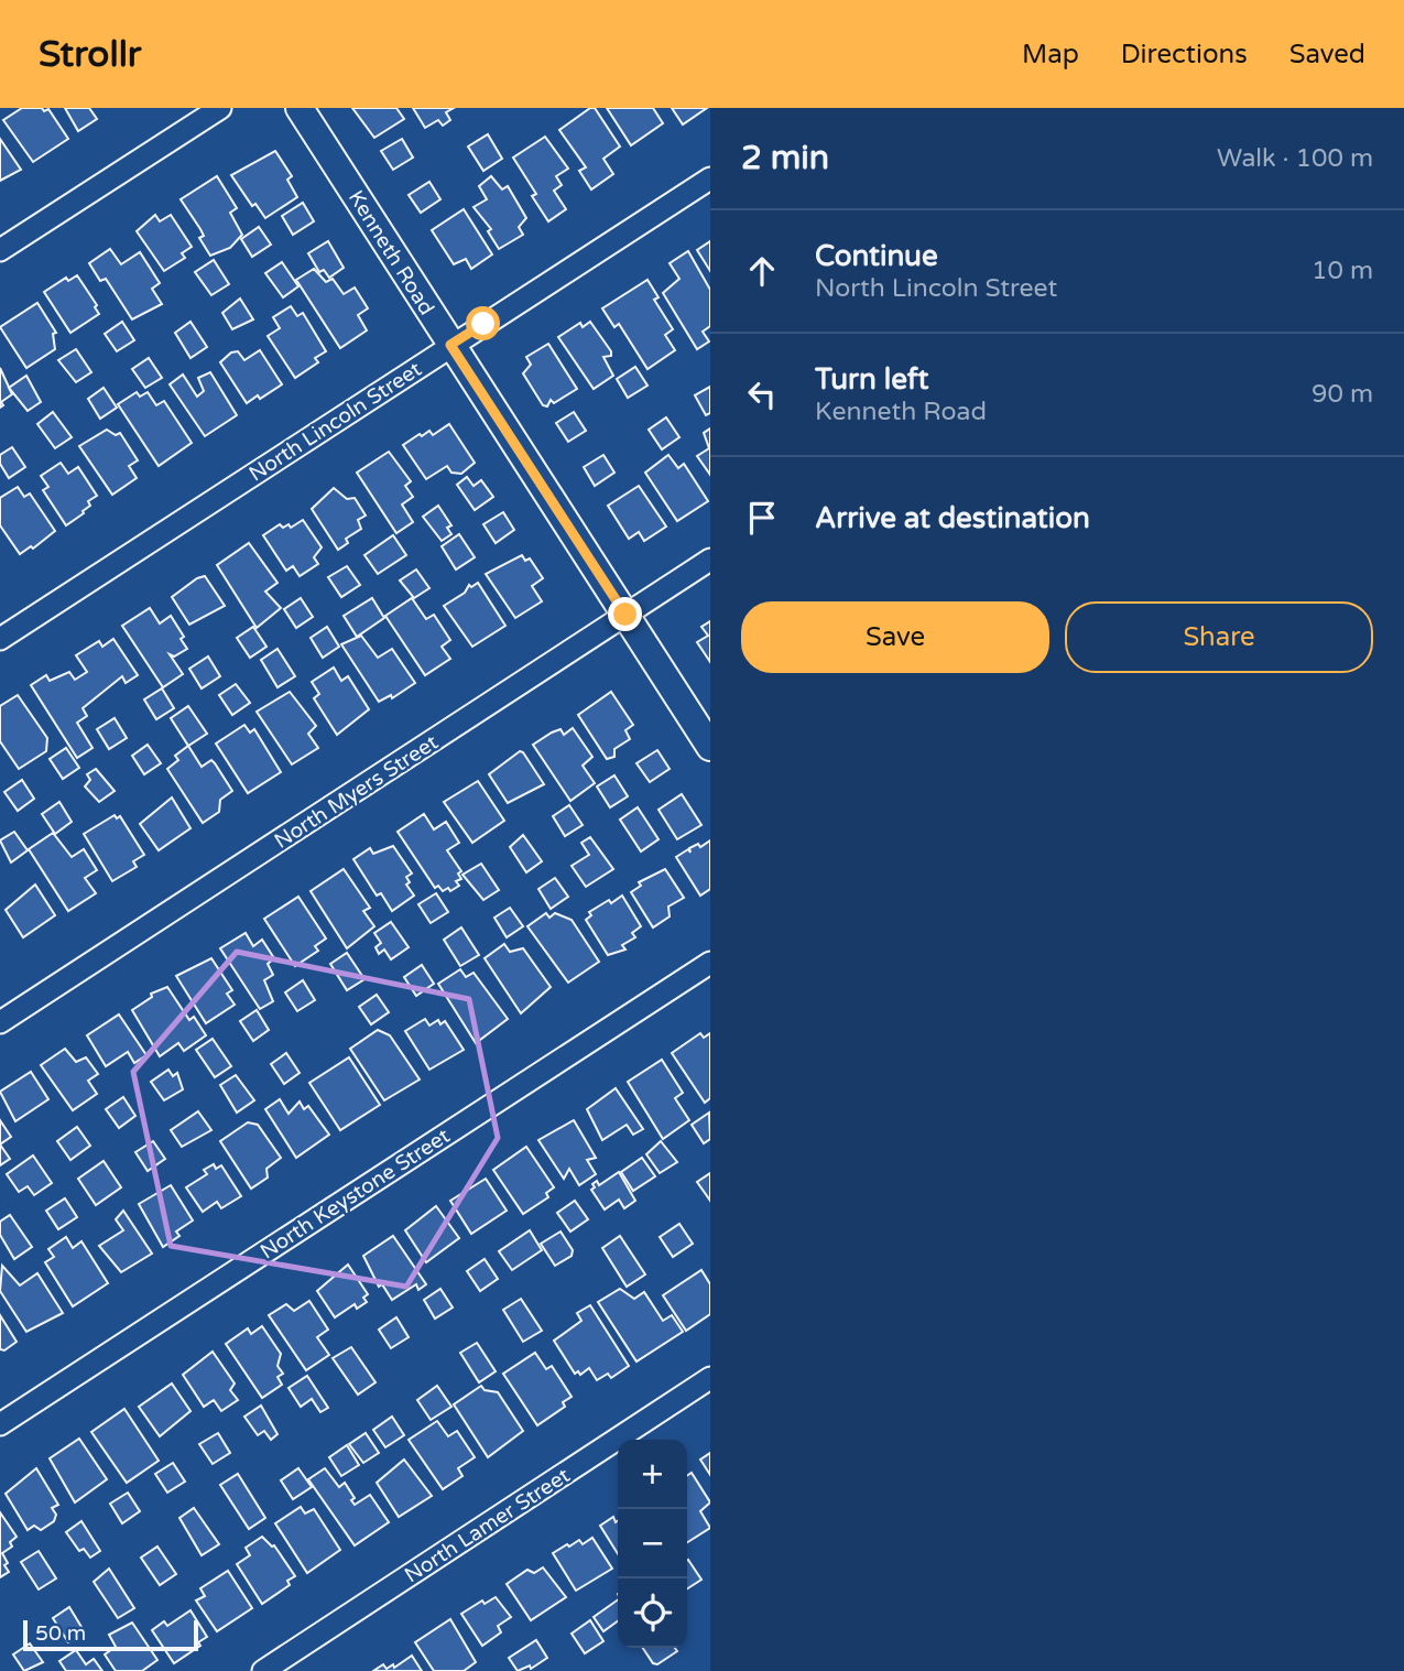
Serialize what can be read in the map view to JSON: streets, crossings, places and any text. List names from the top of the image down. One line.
{"streets":{"street":["Kenneth Road","North Lincoln Street","North Myers Street","North Keystone Street","North Lamer Street"]},"crossings":[["Kenneth Road","North Lincoln Street"],["Kenneth Road","North Myers Street"]],"scale_bar":"50 m","page":{"header":"Strollr","nav":["Map","Directions","Saved"],"heading":["2 min","Walk · 100 m"],"list":[["Continue","North Lincoln Street","10 m"],["Turn left","Kenneth Road","90 m"],"Arrive at destination"],"buttons":["Save","Share"],"map_buttons":["+","−"],"scale":"50 m"}}
